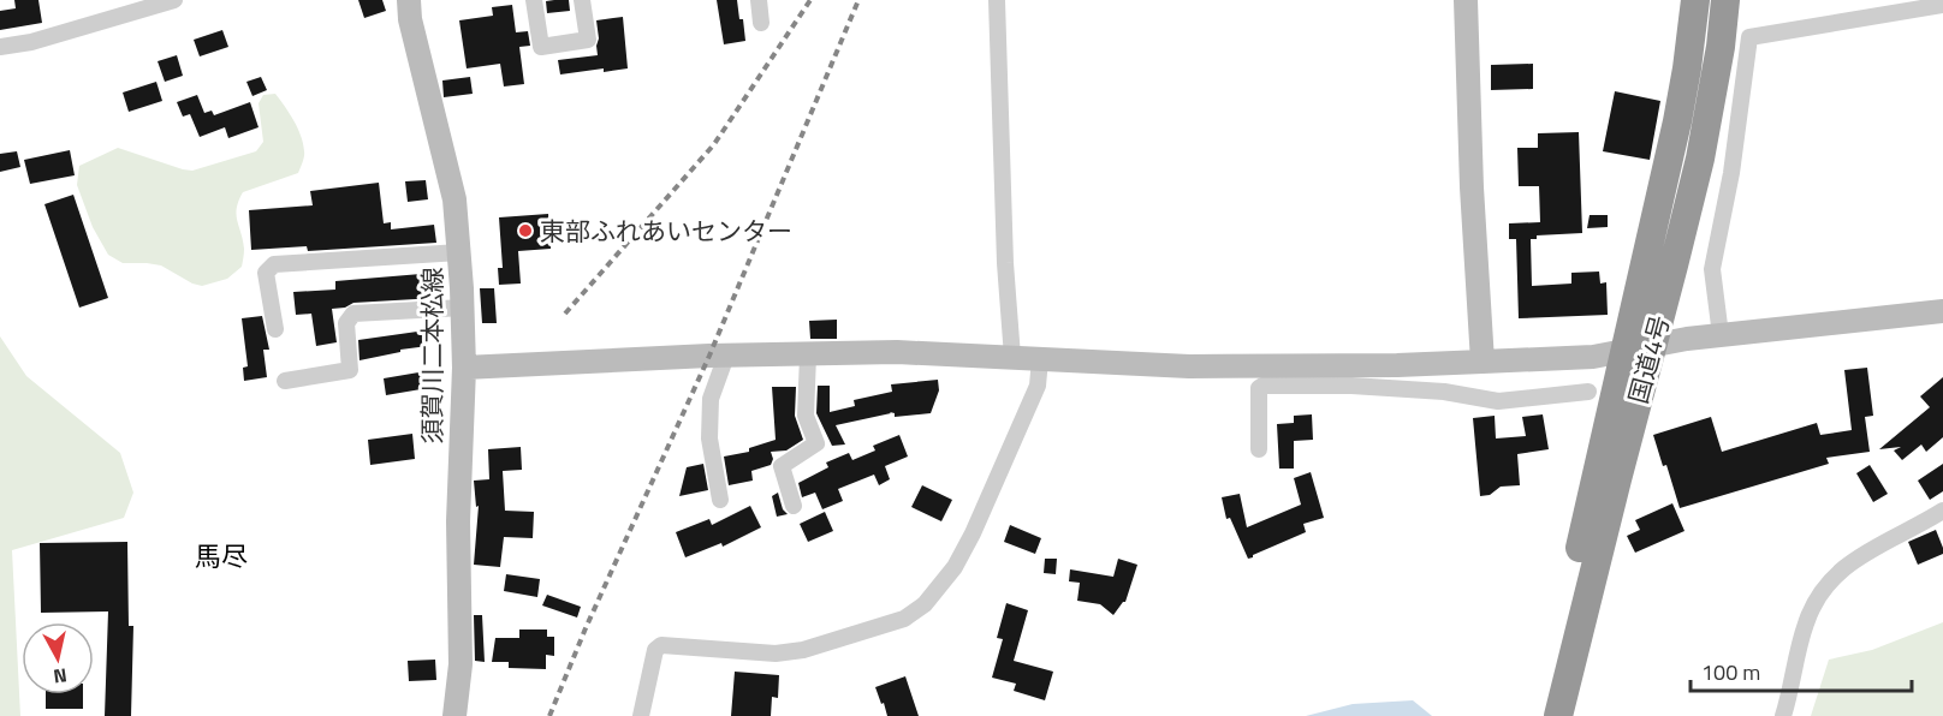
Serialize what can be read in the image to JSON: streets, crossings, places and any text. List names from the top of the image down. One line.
{"streets":{"highway":["国道4号"],"street":["須賀川二本松線"]},"districts":["馬尽"],"places":["東部ふれあいセンター"],"scale_bar":"100 m","north":"bottom"}
